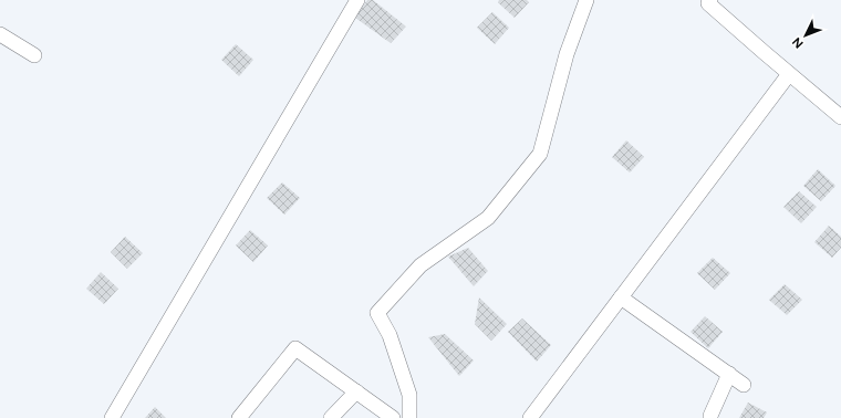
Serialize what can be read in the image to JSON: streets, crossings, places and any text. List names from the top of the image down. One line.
{"north":"bottom left"}
